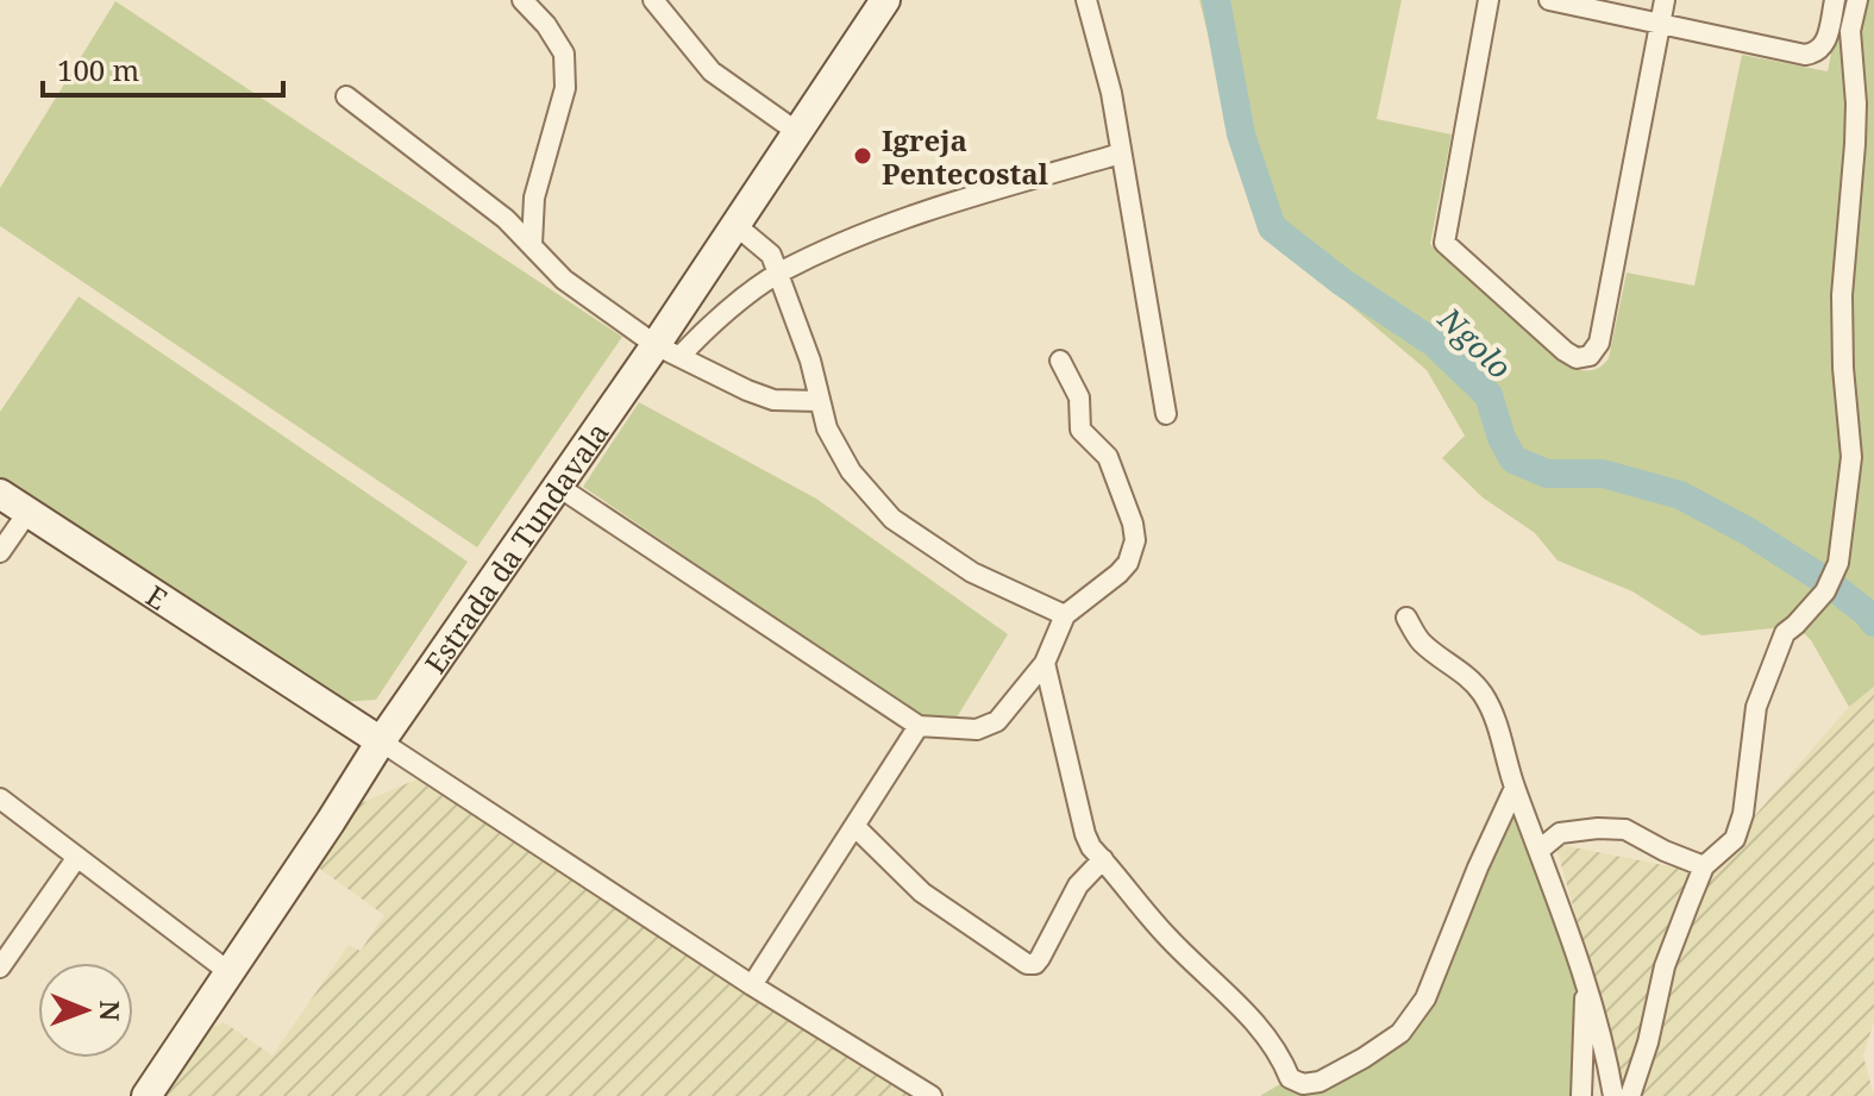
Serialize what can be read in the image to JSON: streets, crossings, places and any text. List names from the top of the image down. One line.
{"streets":{"main road":["Estrada da Tundavala","E"]},"crossings":[["Estrada da Tundavala","E"]],"water":["Ngolo"],"places":["Igreja Pentecostal"],"scale_bar":"100 m","north":"right"}
